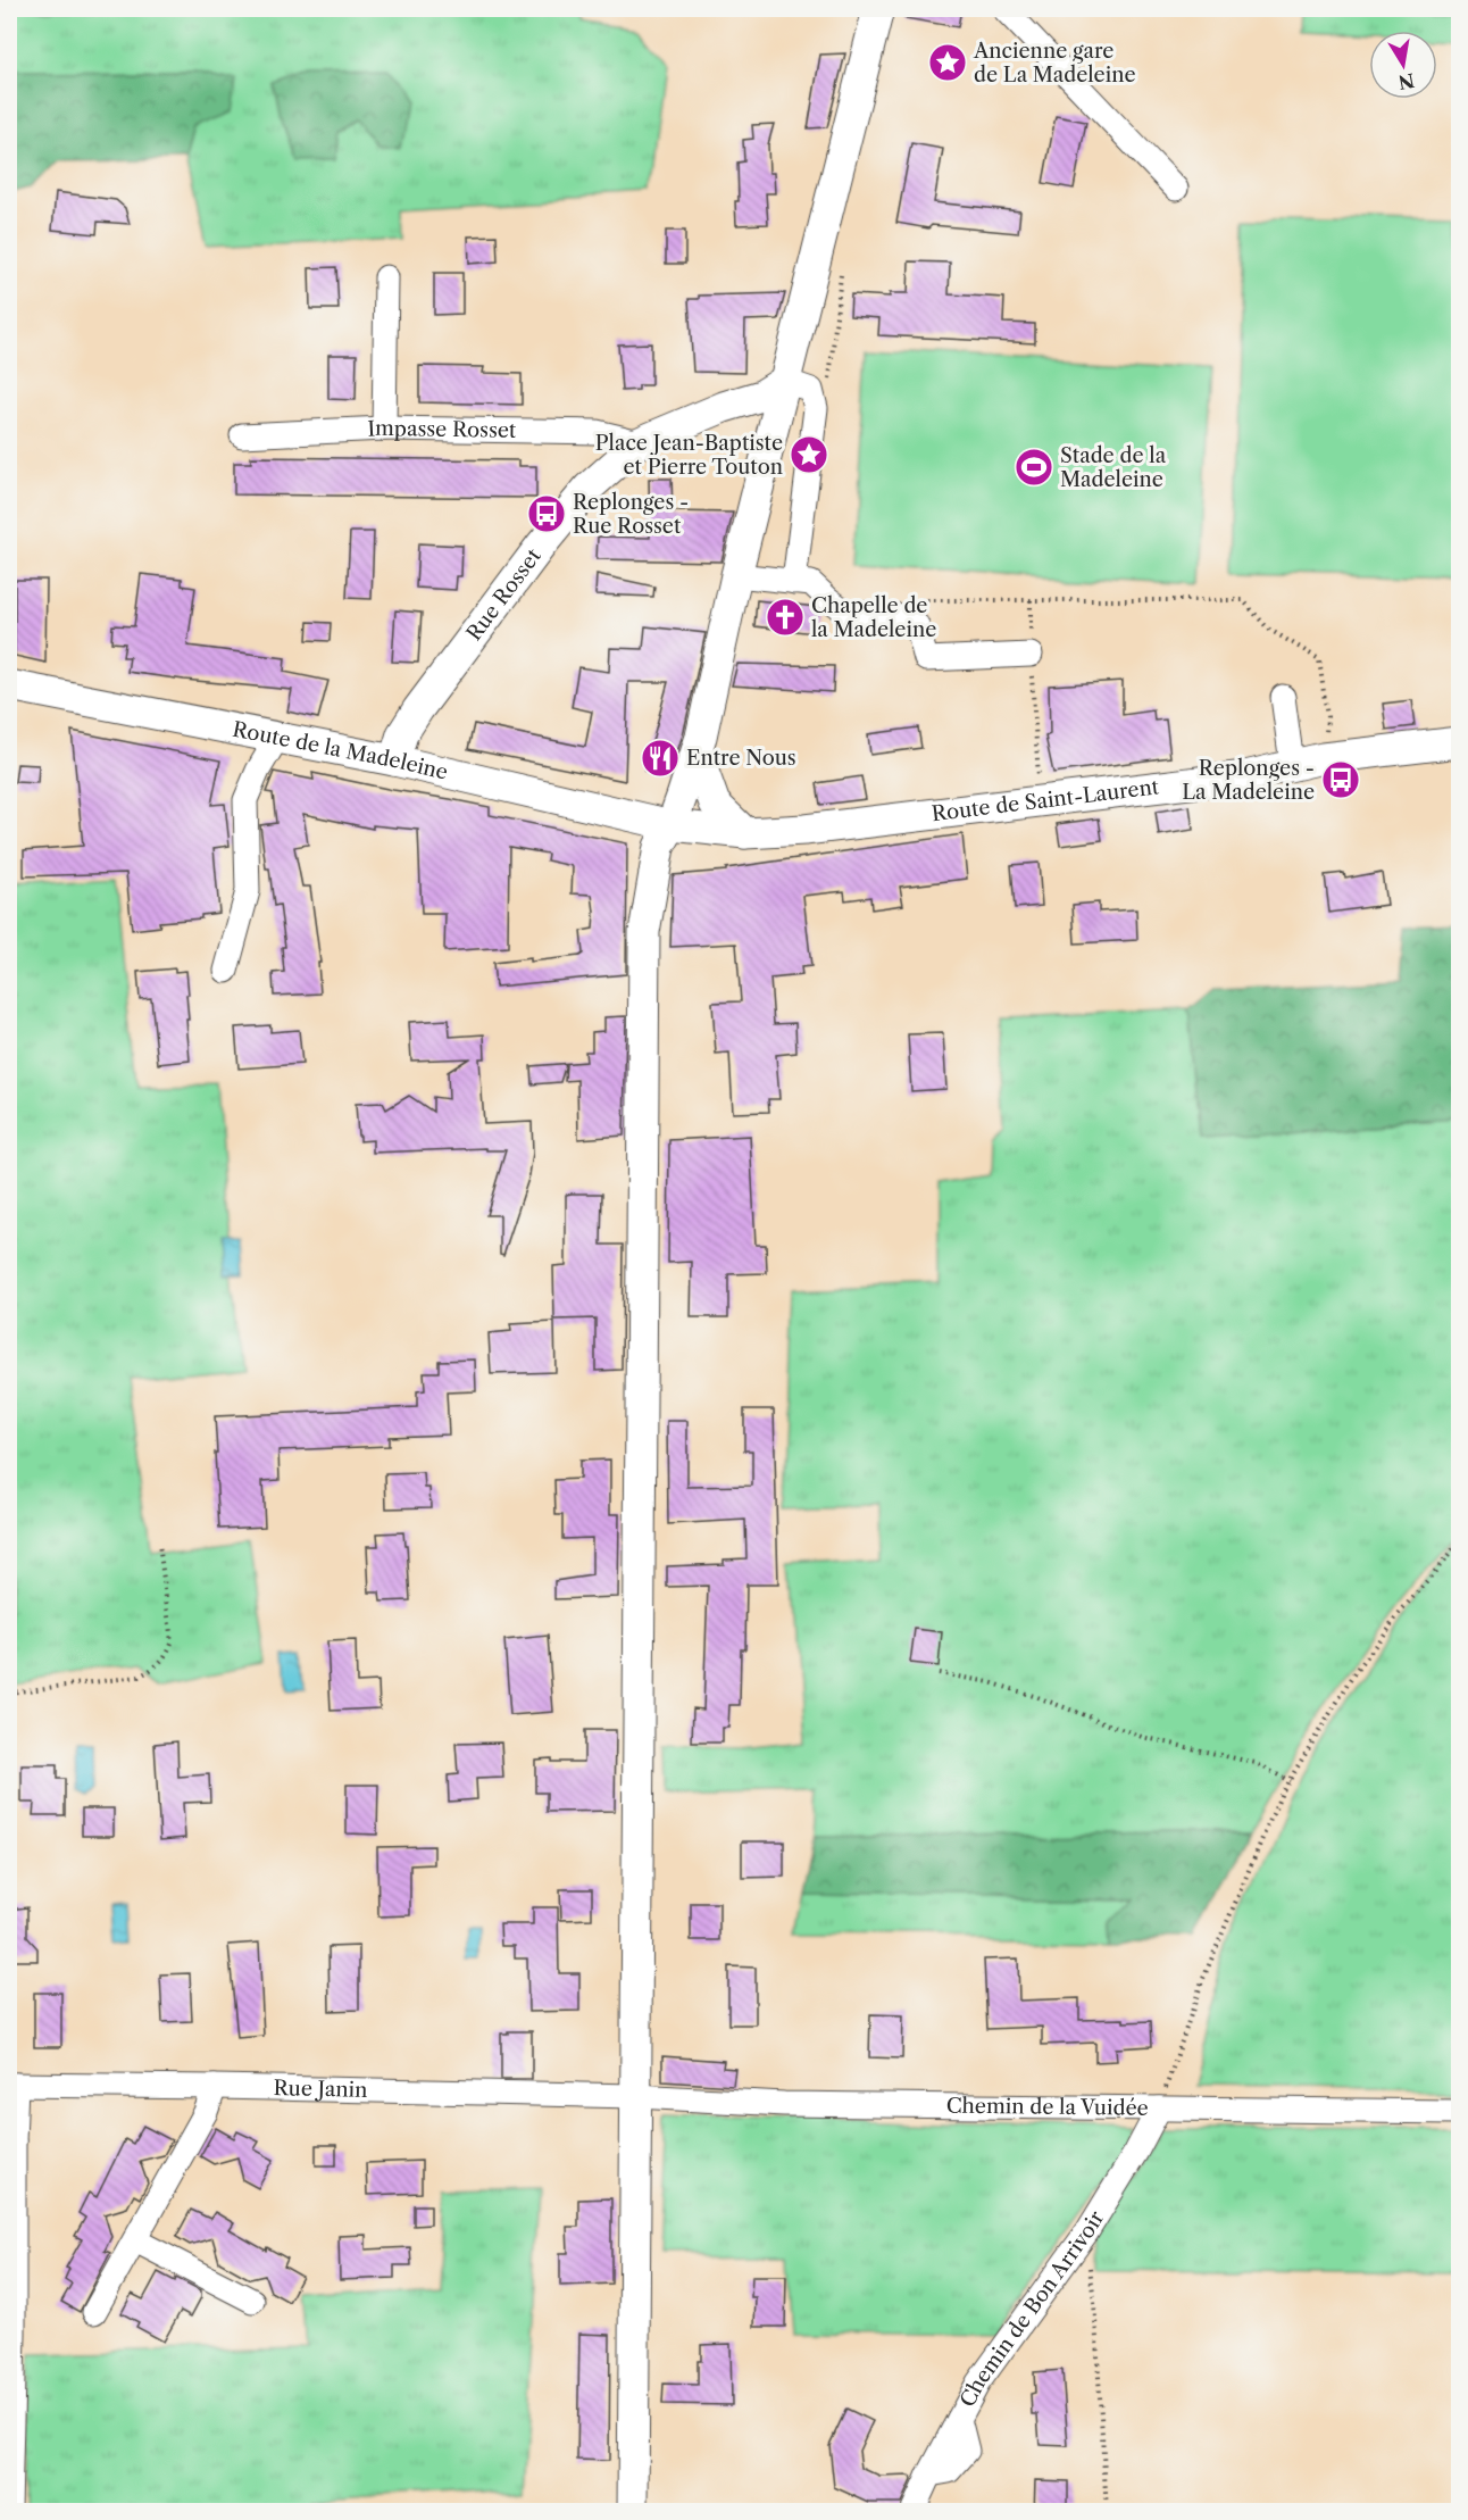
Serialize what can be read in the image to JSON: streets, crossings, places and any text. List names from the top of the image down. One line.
{"streets":{"main road":["Rue Rosset","Route de la Madeleine","Route de Saint-Laurent"],"street":["Impasse Rosset","Rue Janin","Chemin de la Vuidée","Chemin de Bon Arrivoir"]},"crossings":[["Impasse Rosset","Rue Rosset"],["Rue Rosset","Route de la Madeleine"],["Route de la Madeleine","Route de Saint-Laurent"],["Rue Janin","Chemin de la Vuidée"],["Chemin de la Vuidée","Chemin de Bon Arrivoir"]],"places":{"place":["Ancienne gare de La Madeleine","Place Jean-Baptiste et Pierre Touton"],"sports":["Stade de la Madeleine"],"bus stop":["Replonges - Rue Rosset","Replonges - La Madeleine"],"church":["Chapelle de la Madeleine"],"restaurant":["Entre Nous"]},"north":"bottom"}
